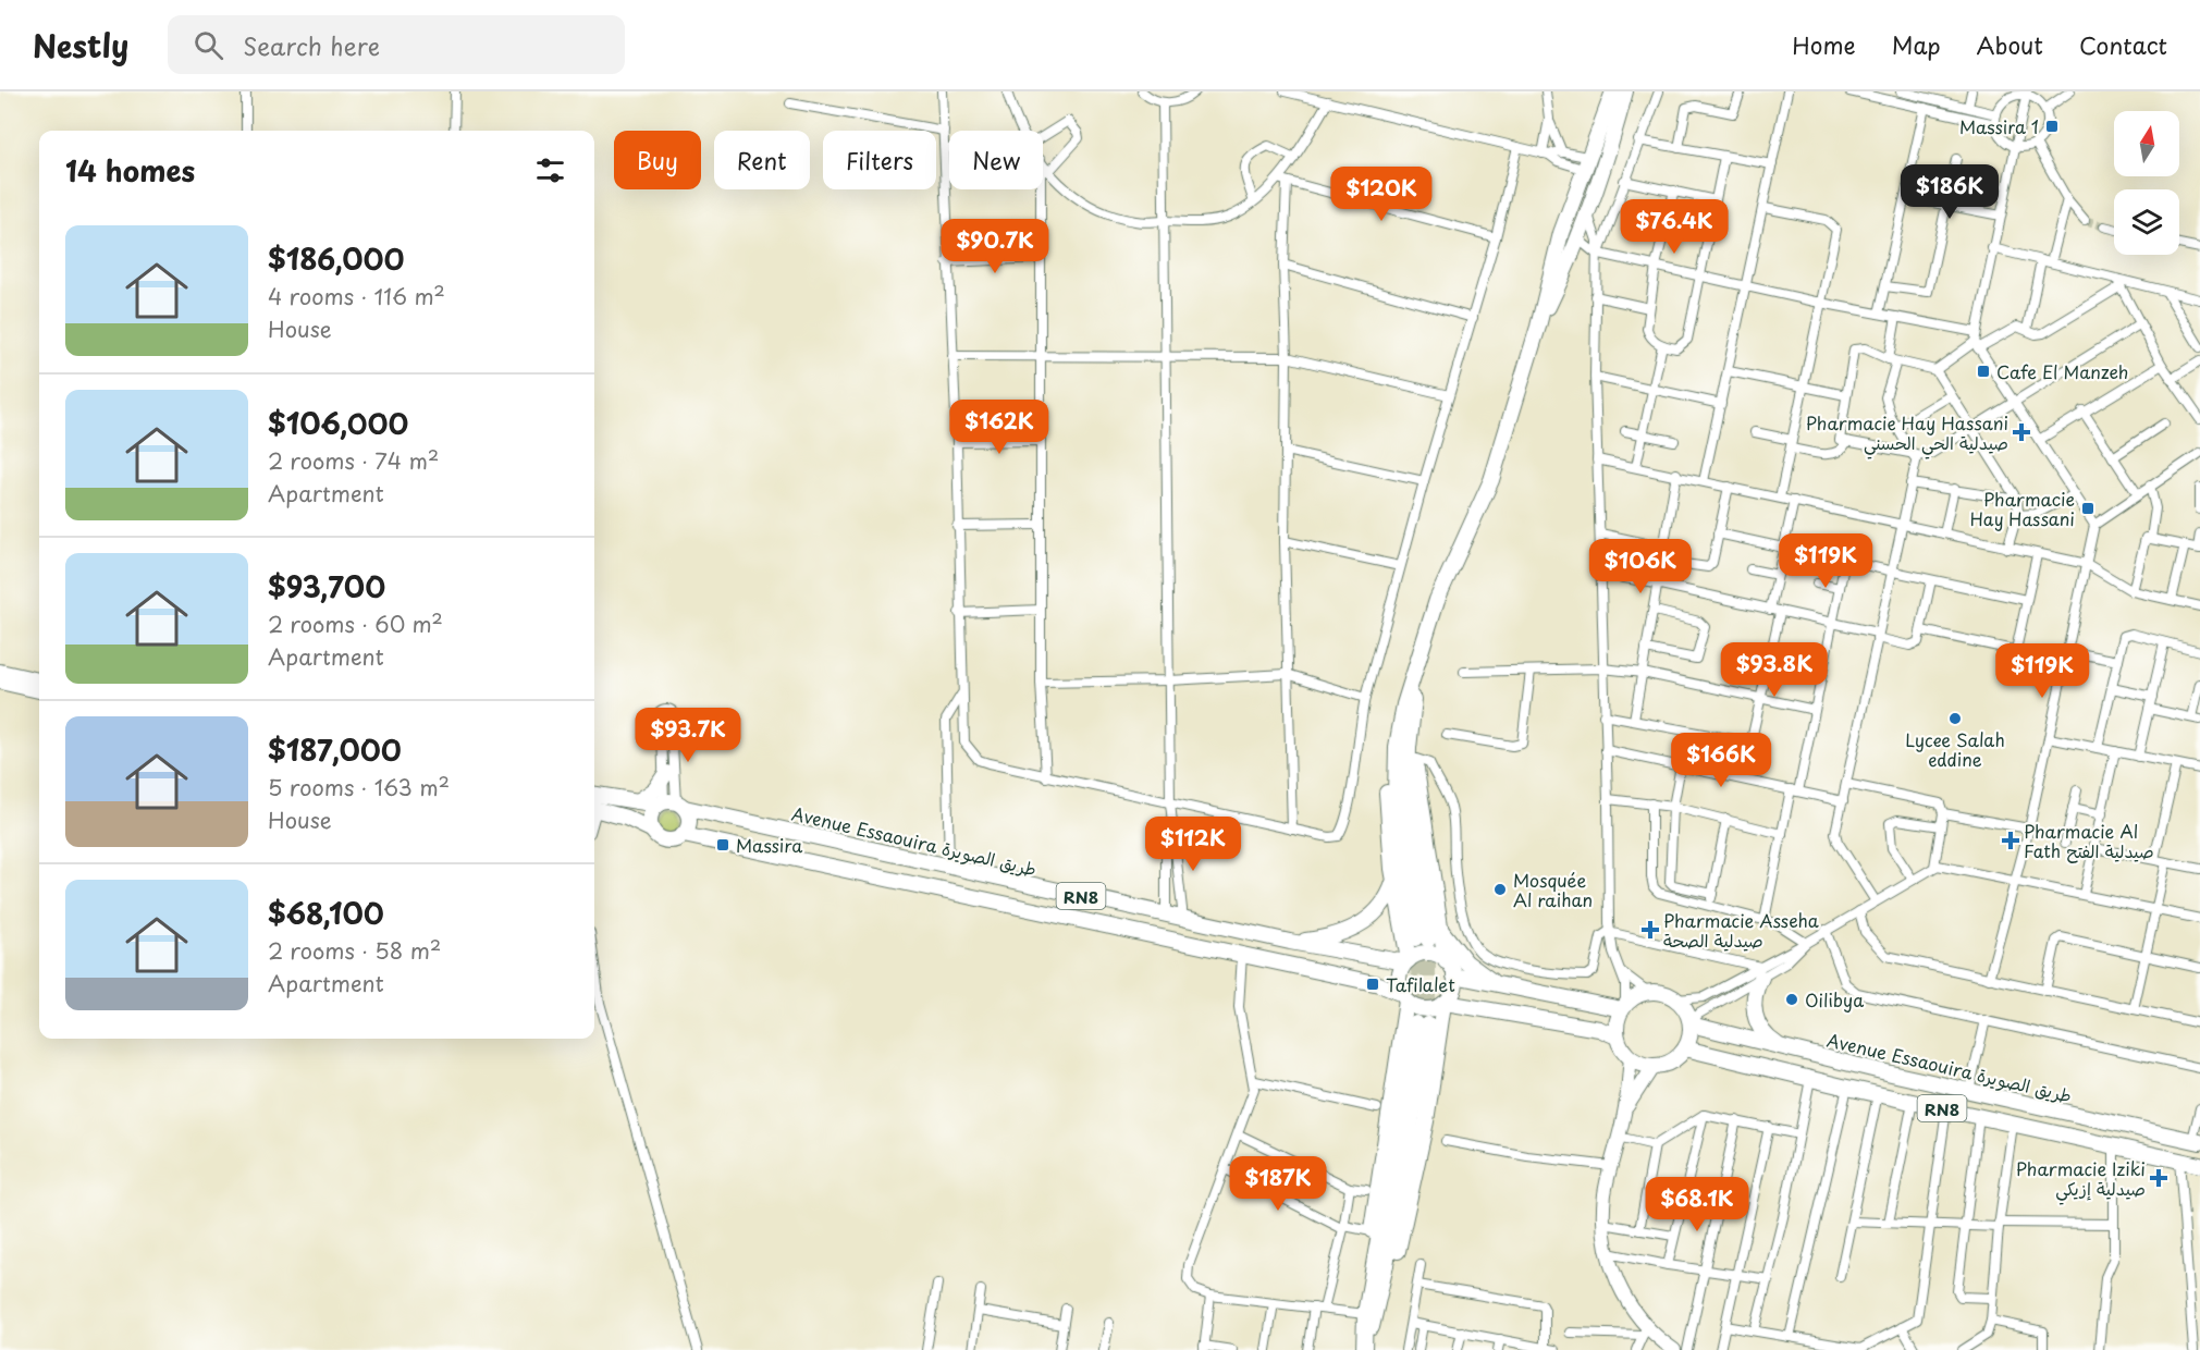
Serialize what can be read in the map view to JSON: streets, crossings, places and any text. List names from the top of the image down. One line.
{"streets":{"main road":["Avenue Essaouira طريق الصويرة","RN8"]},"crossings":[["Avenue Essaouira طريق الصويرة","RN8"]],"places":{"transit":["Massira 1","Cafe El Manzeh","Pharmacie Hay Hassani","Massira","Tafilalet"],"health":["Pharmacie Hay Hassani صيدلية الحي الحسني","Pharmacie Al Fath صيدلية الفتح","Pharmacie Asseha صيدلية الصحة","Pharmacie Iziki صيدلية إزيكي"],"other":["Lycee Salah eddine","Mosquée Al raihan","Oilibya"]},"north":"top","page":{"header":"Nestly","search":"Search here","nav":["Home","Map","About","Contact"],"chip":["Buy","Rent","Filters","New"],"heading":"14 homes","price":["$186K","$120K","$76.4K","$90.7K","$162K","$119K","$106K","$93.8K","$119K","$93.7K","$166K","$112K","$187K","$68.1K"],"list":[{"name":"$186,000","note":"4 rooms · 116 m² · House"},{"name":"$106,000","note":"2 rooms · 74 m² · Apartment"},{"name":"$93,700","note":"2 rooms · 60 m² · Apartment"},{"name":"$187,000","note":"5 rooms · 163 m² · House"},{"name":"$68,100","note":"2 rooms · 58 m² · Apartment"}]}}
